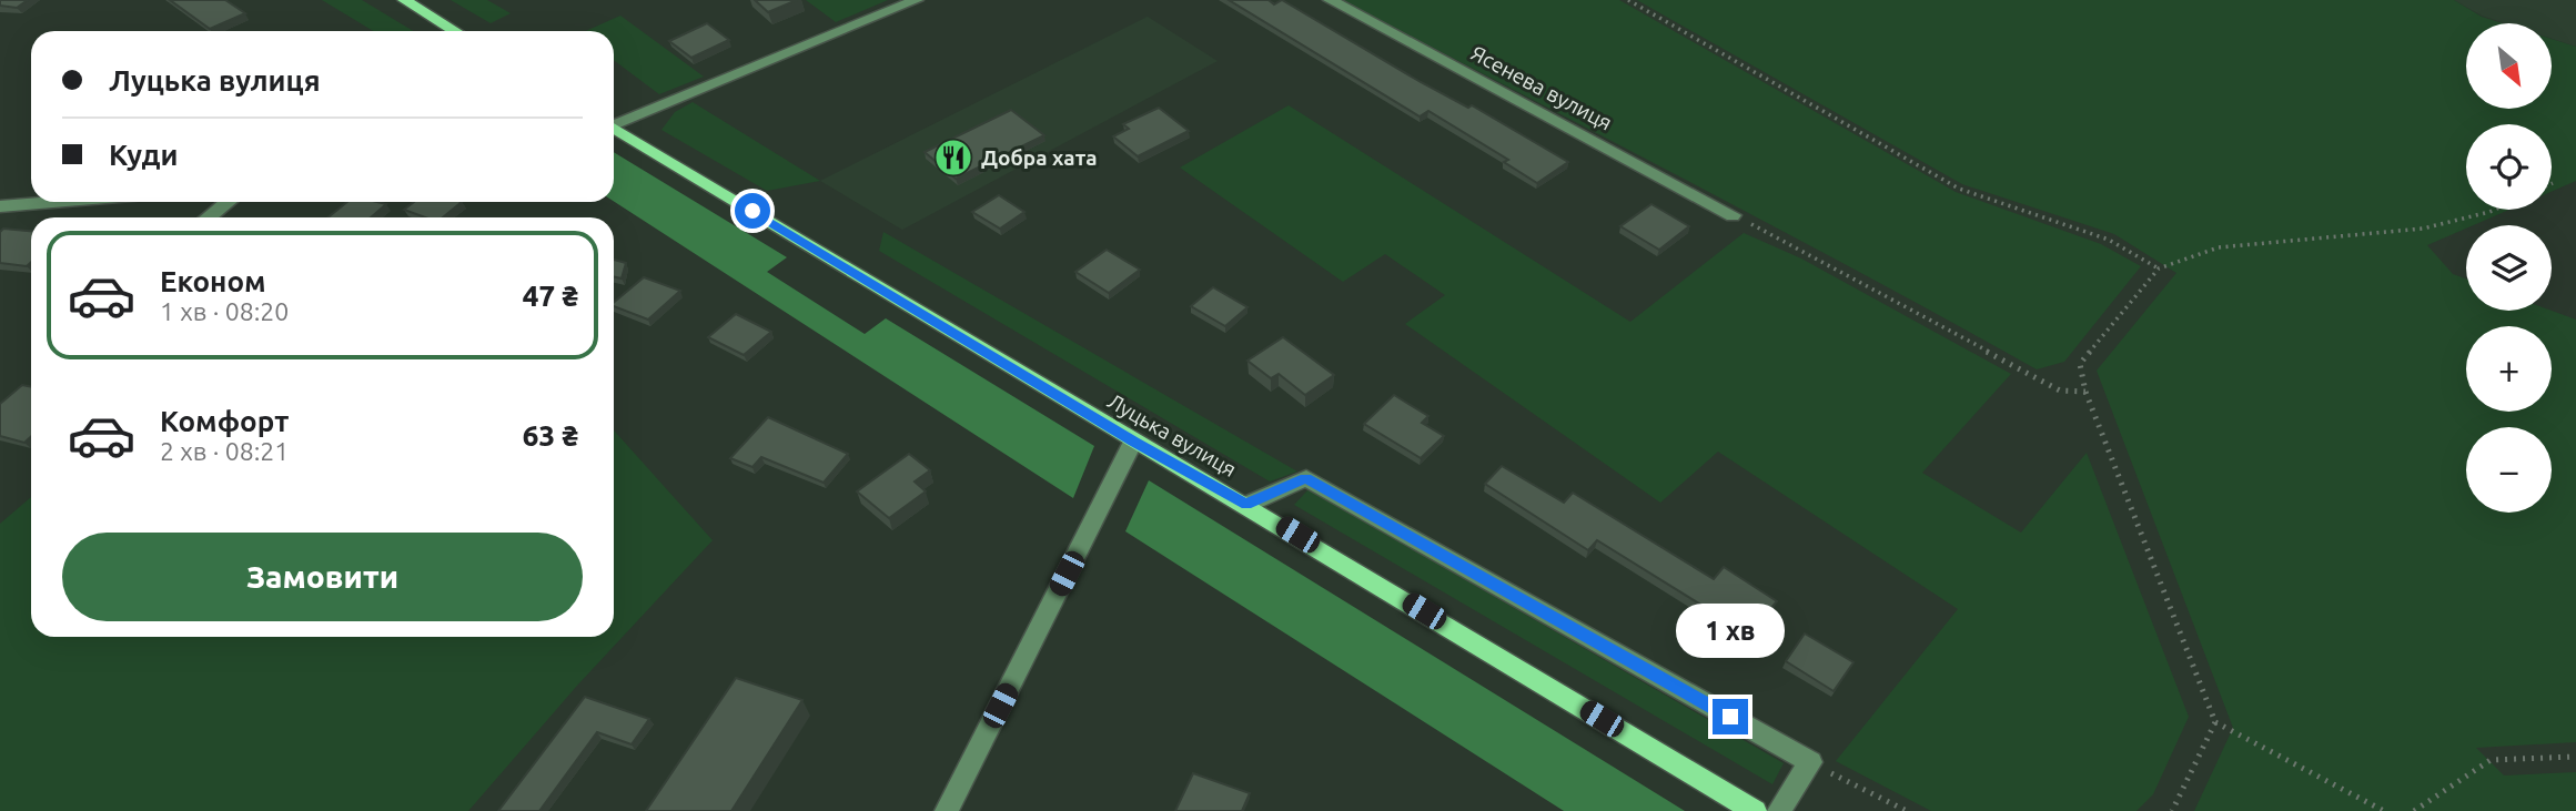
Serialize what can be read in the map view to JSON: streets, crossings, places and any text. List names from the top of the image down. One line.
{"streets":{"main road":["Луцька вулиця"],"street":["Ясенева вулиця"]},"places":{"restaurant":["Добра хата"]},"north":"bottom right","page":{"map_buttons":["+","−"],"banner":["Луцька вулиця","Куди"],"list":[{"name":"Економ","note":"1 хв · 08:20","value":"47 ₴"},{"name":"Комфорт","note":"2 хв · 08:21","value":"63 ₴"}],"buttons":"Замовити","bubble":"1 хв"}}
